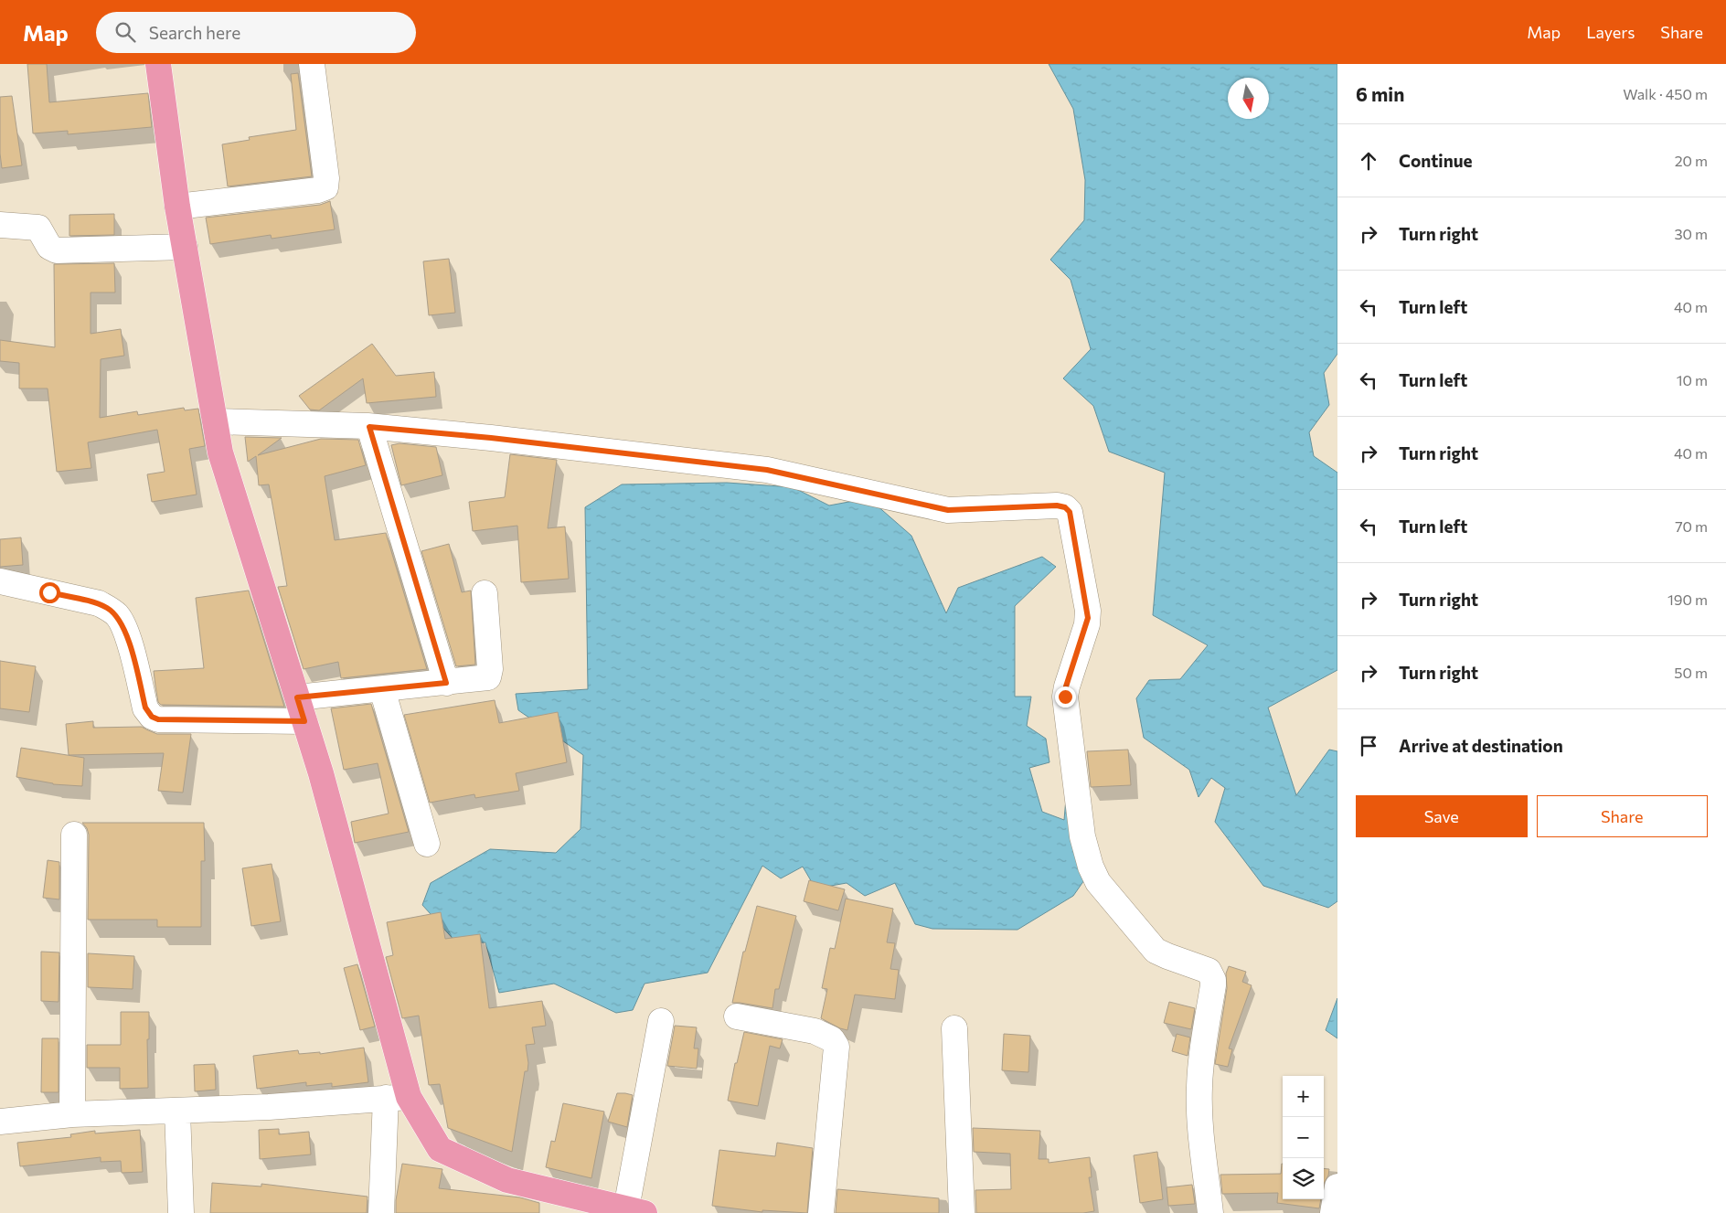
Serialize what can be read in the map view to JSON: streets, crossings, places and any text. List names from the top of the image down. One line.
{"north":"bottom","page":{"header":"Map","search":"Search here","nav":["Map","Layers","Share"],"heading":["6 min","Walk · 450 m"],"list":[["Continue","20 m"],["Turn right","30 m"],["Turn left","40 m"],["Turn left","10 m"],["Turn right","40 m"],["Turn left","70 m"],["Turn right","190 m"],["Turn right","50 m"],"Arrive at destination"],"buttons":["Save","Share"],"map_buttons":["+","−"]}}
